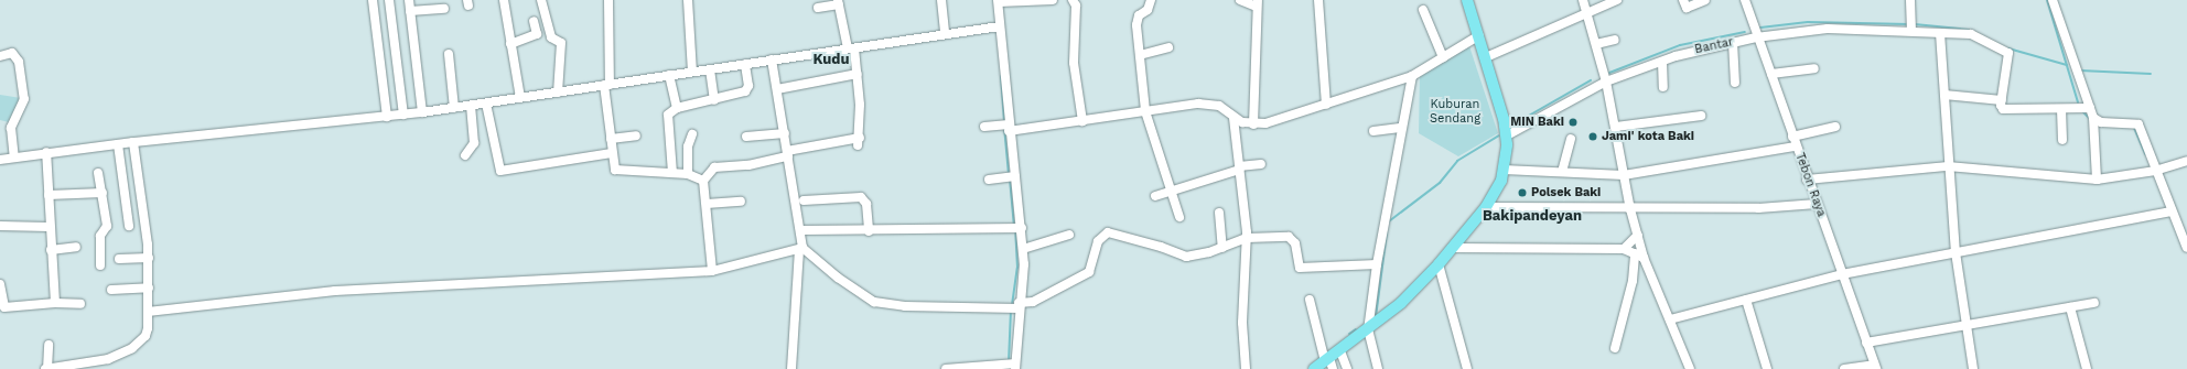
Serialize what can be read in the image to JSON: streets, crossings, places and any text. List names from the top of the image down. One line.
{"streets":{"street":["Bantar","Tebon Raya"]},"crossings":[["Bantar","Tebon Raya"]],"districts":["Kudu","Bakipandeyan"],"parks":["Kuburan Sendang"],"places":["MIN Baki","Jami' kota Baki","Polsek Baki"]}
